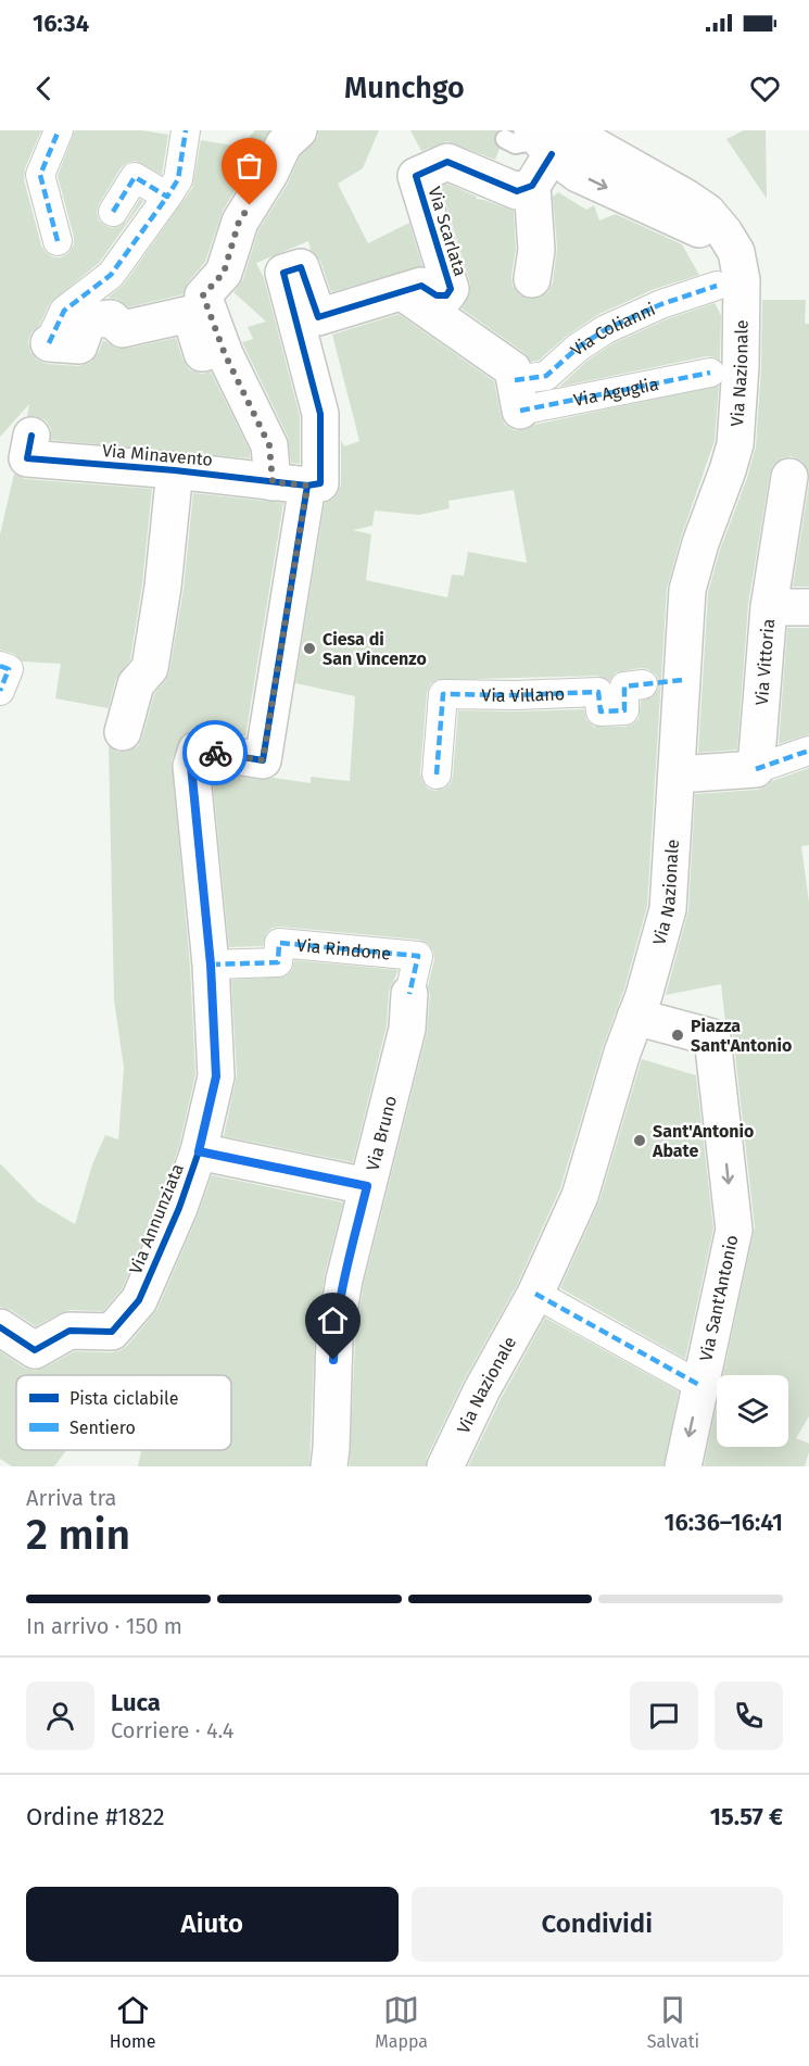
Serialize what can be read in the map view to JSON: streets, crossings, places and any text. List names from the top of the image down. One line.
{"streets":{"street":["Via Scarlata","Via Colianni","Via Nazionale","Via Aguglia","Via Minavento","Via Vittoria","Via Villano","Via Rindone","Via Bruno","Via Annunziata","Via Sant'Antonio"]},"crossings":[["Via Scarlata","Via Minavento"],["Via Scarlata","Via Annunziata"],["Via Colianni","Via Nazionale"],["Via Colianni","Via Aguglia"],["Via Nazionale","Via Villano"],["Via Nazionale","Via Sant'Antonio"],["Via Minavento","Via Annunziata"],["Via Rindone","Via Bruno"],["Via Rindone","Via Annunziata"]],"one_way":["Via Sant'Antonio"],"places":["Ciesa di San Vincenzo","Piazza Sant'Antonio","Sant'Antonio Abate"],"legend":["Pista ciclabile","Sentiero"],"page":{"status":"16:34","header":"Munchgo","heading":["2 min","Arriva tra","16:36–16:41"],"panel":["Luca","Corriere · 4.4","Ordine #1822","15.57 €"],"bar":"In arrivo · 150 m","buttons":["Aiuto","Condividi"],"tabs":["Home","Mappa","Salvati"]}}
